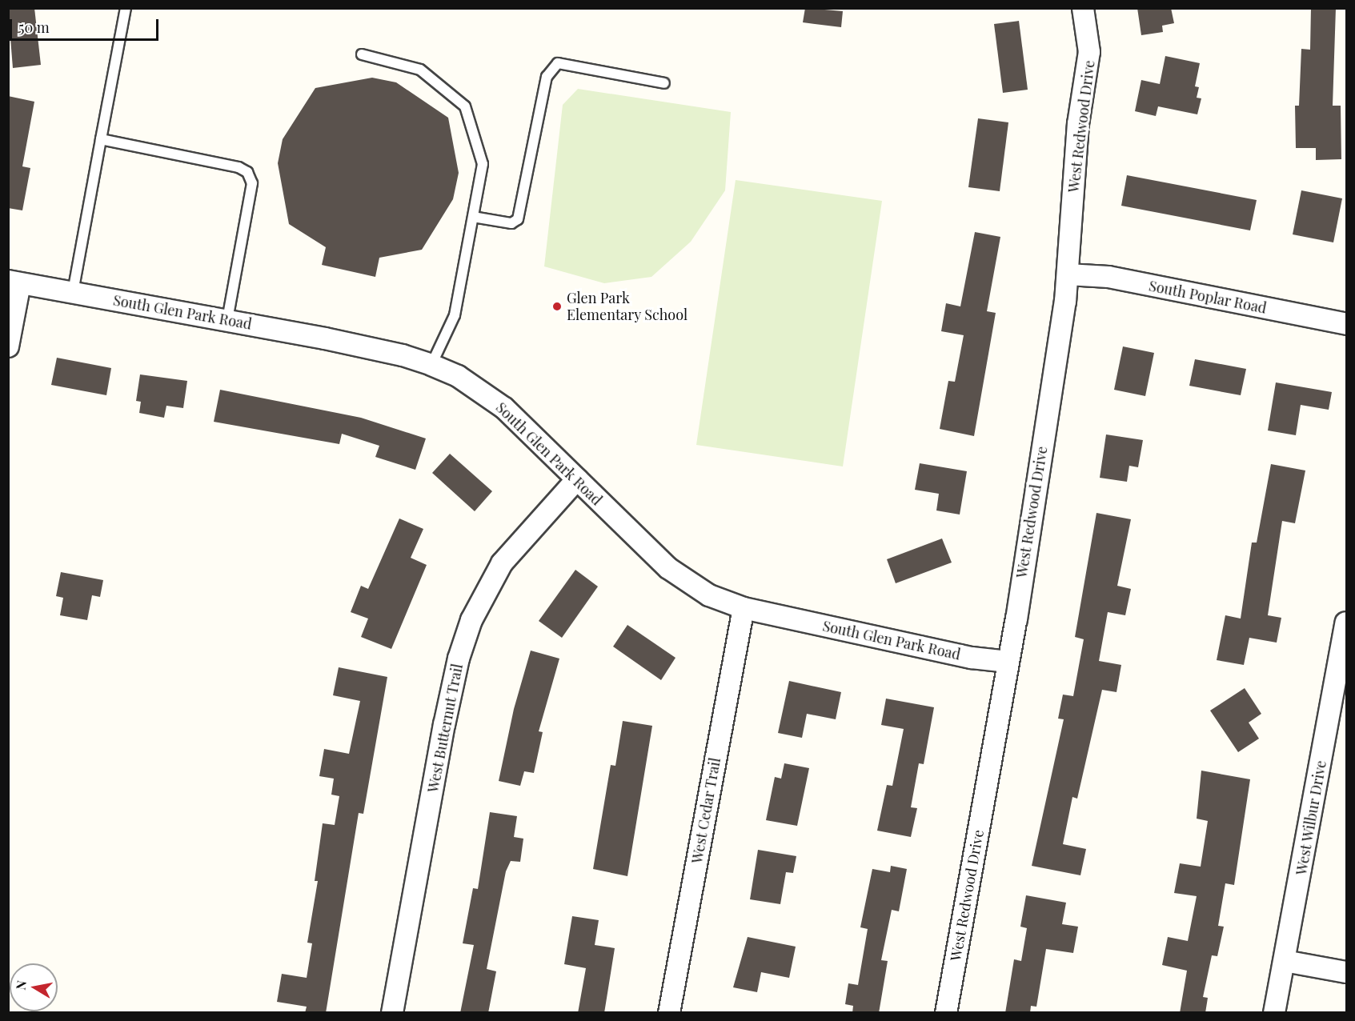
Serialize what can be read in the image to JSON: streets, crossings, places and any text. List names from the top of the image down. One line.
{"streets":{"street":["West Redwood Drive","South Poplar Road","South Glen Park Road","West Butternut Trail","West Cedar Trail","West Wilbur Drive"]},"crossings":[["West Redwood Drive","South Poplar Road"],["West Redwood Drive","South Glen Park Road"],["South Glen Park Road","West Butternut Trail"],["South Glen Park Road","West Cedar Trail"]],"places":["Glen Park Elementary School"],"scale_bar":"50 m","north":"left"}
